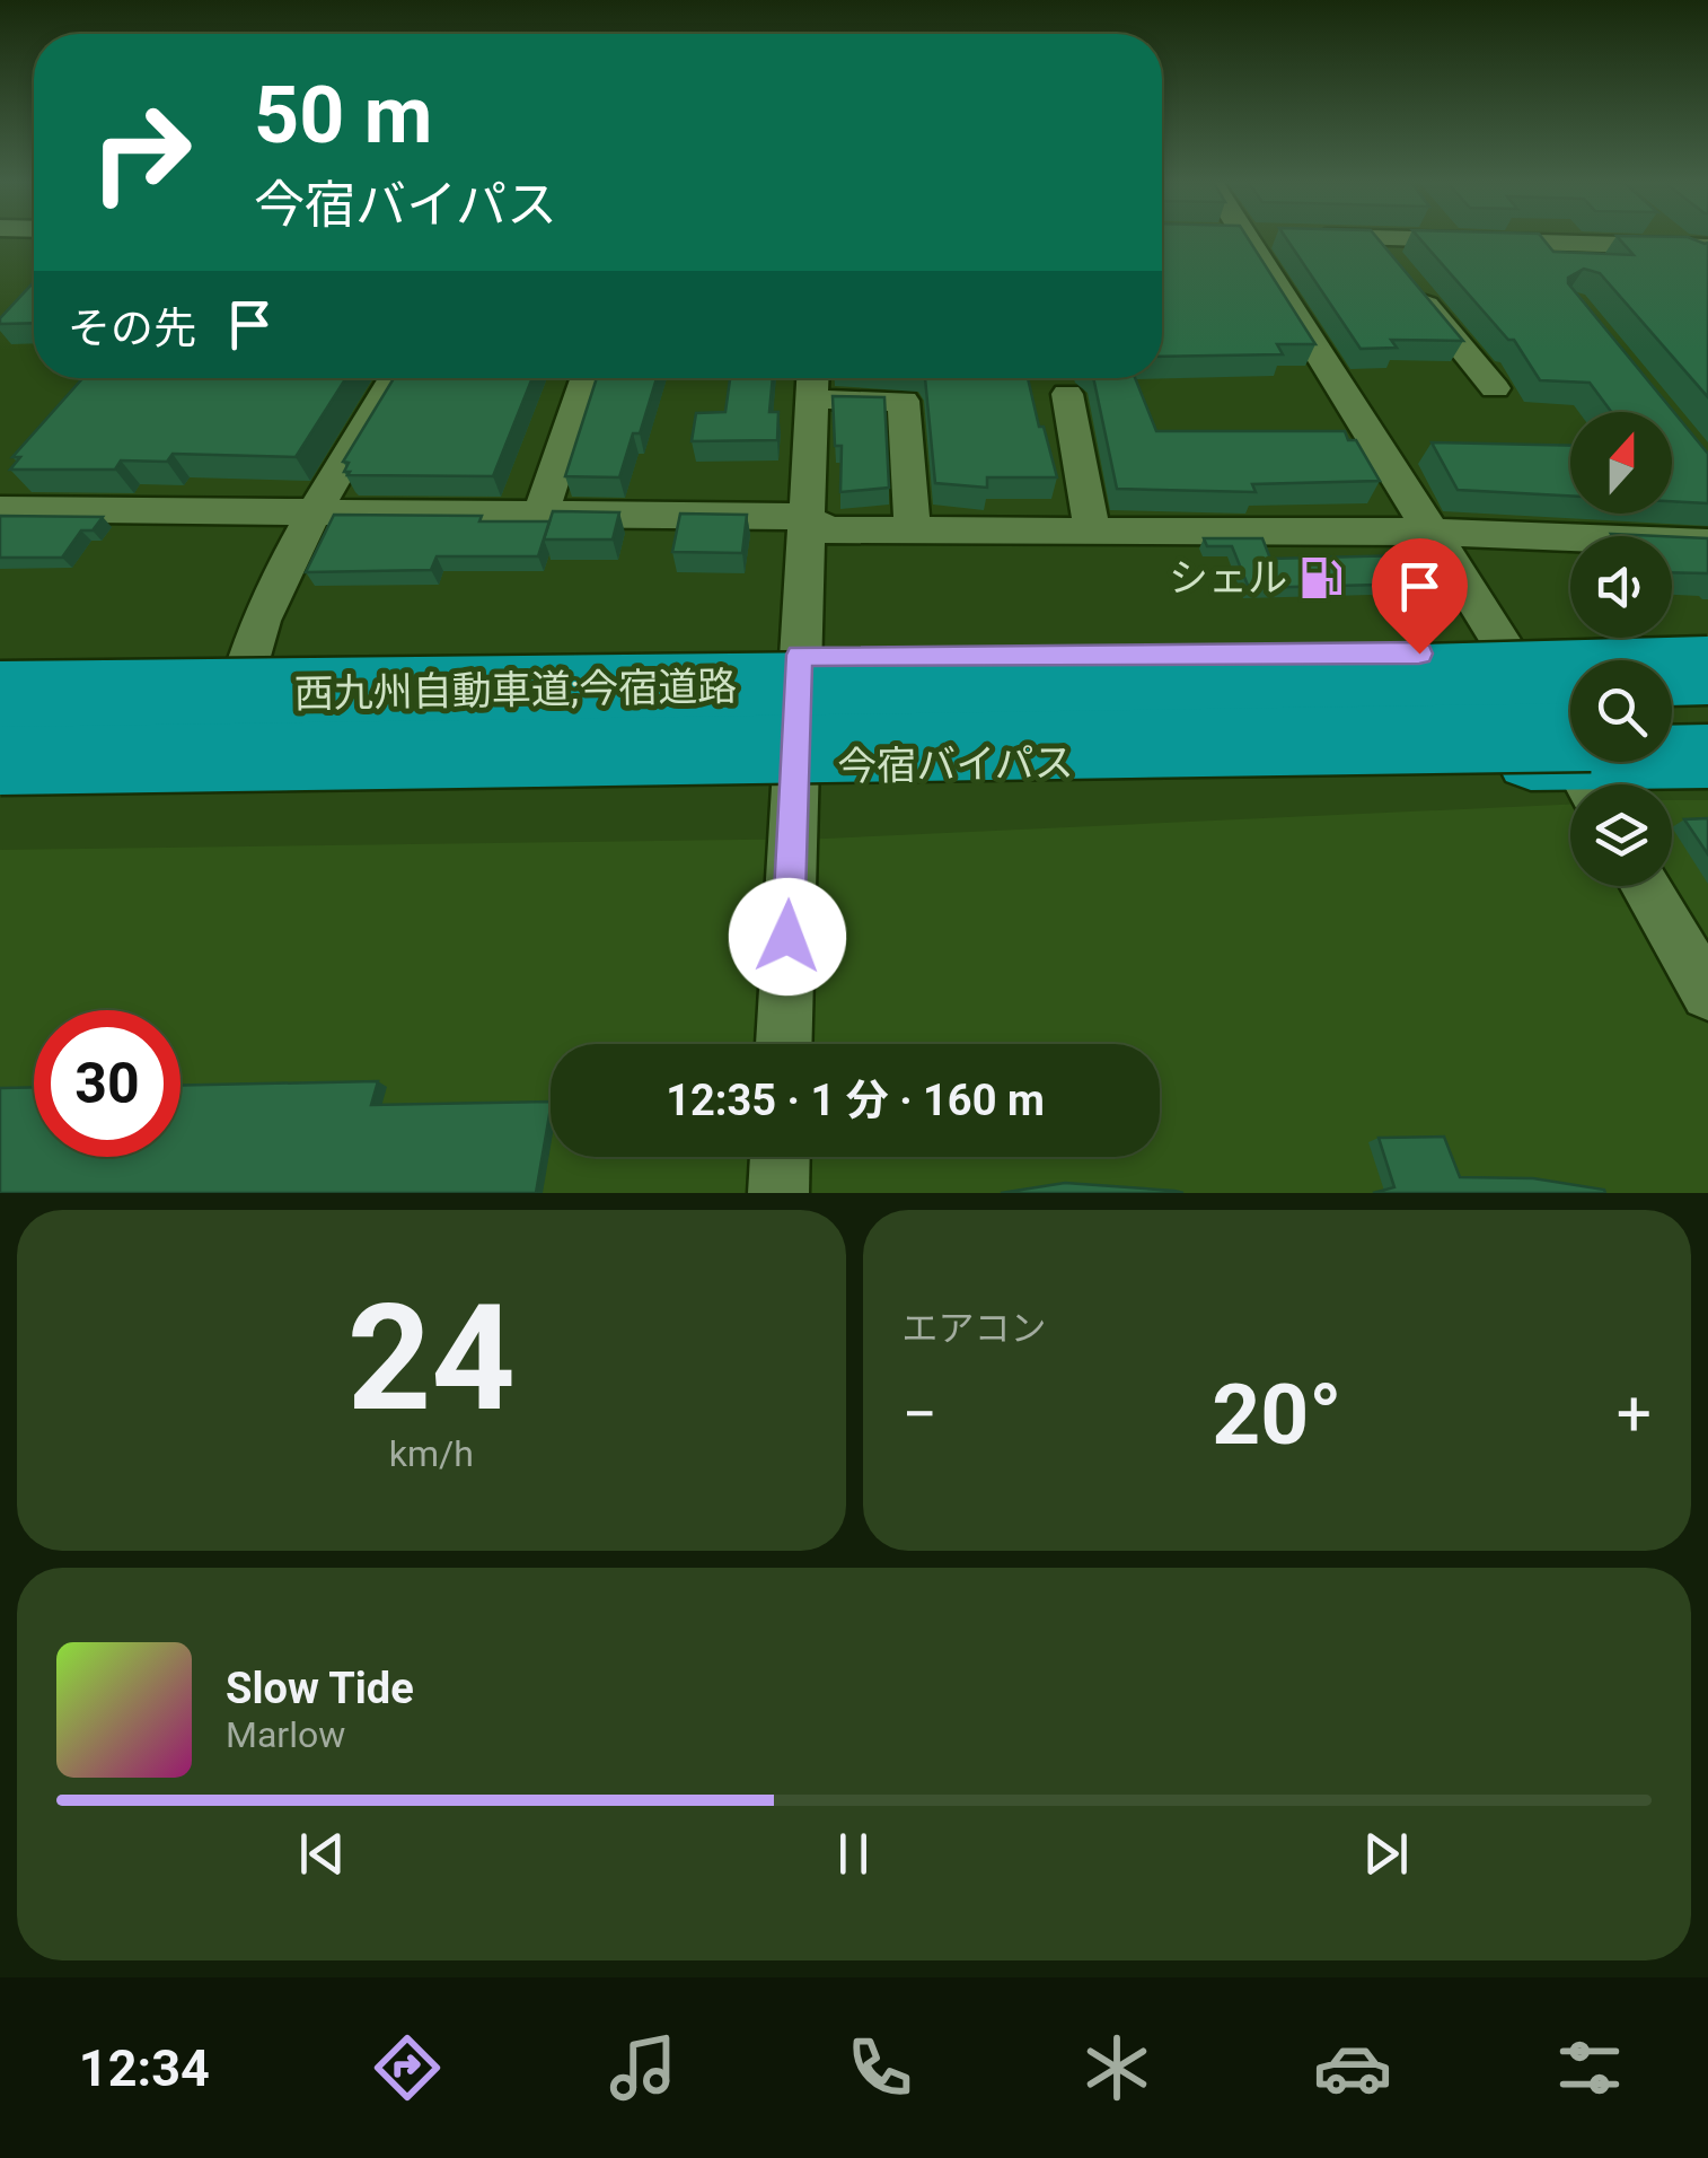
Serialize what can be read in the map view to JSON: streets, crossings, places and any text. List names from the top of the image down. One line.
{"streets":{"highway":["西九州自動車道;今宿道路","今宿バイパス"]},"crossings":[["西九州自動車道;今宿道路","今宿バイパス"]],"places":{"fuel station":["シェル"]},"north":"top","page":{"turn":["50 m","今宿バイパス"],"then":"その先","limit":"30","trip":"12:35 · 1 分 · 160 m","tile":[["24","km/h"],"エアコン"],"heat":["−","20°","+"],"song":["Slow Tide","Marlow"],"tabs":"12:34"}}
